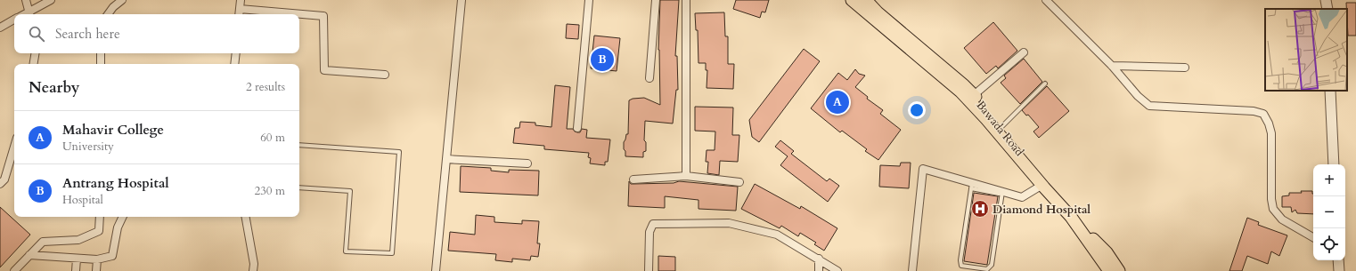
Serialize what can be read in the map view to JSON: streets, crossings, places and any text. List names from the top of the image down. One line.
{"streets":{"main road":["Bawada Road"]},"places":{"hospital":["Diamond Hospital"]},"page":{"search":"Search here","pins":["B","A"],"heading":["Nearby","2 results"],"list":[{"mark":"A","name":"Mahavir College","note":"University","value":"60 m"},{"mark":"B","name":"Antrang Hospital","note":"Hospital","value":"230 m"}],"map_buttons":["+","−"]}}
